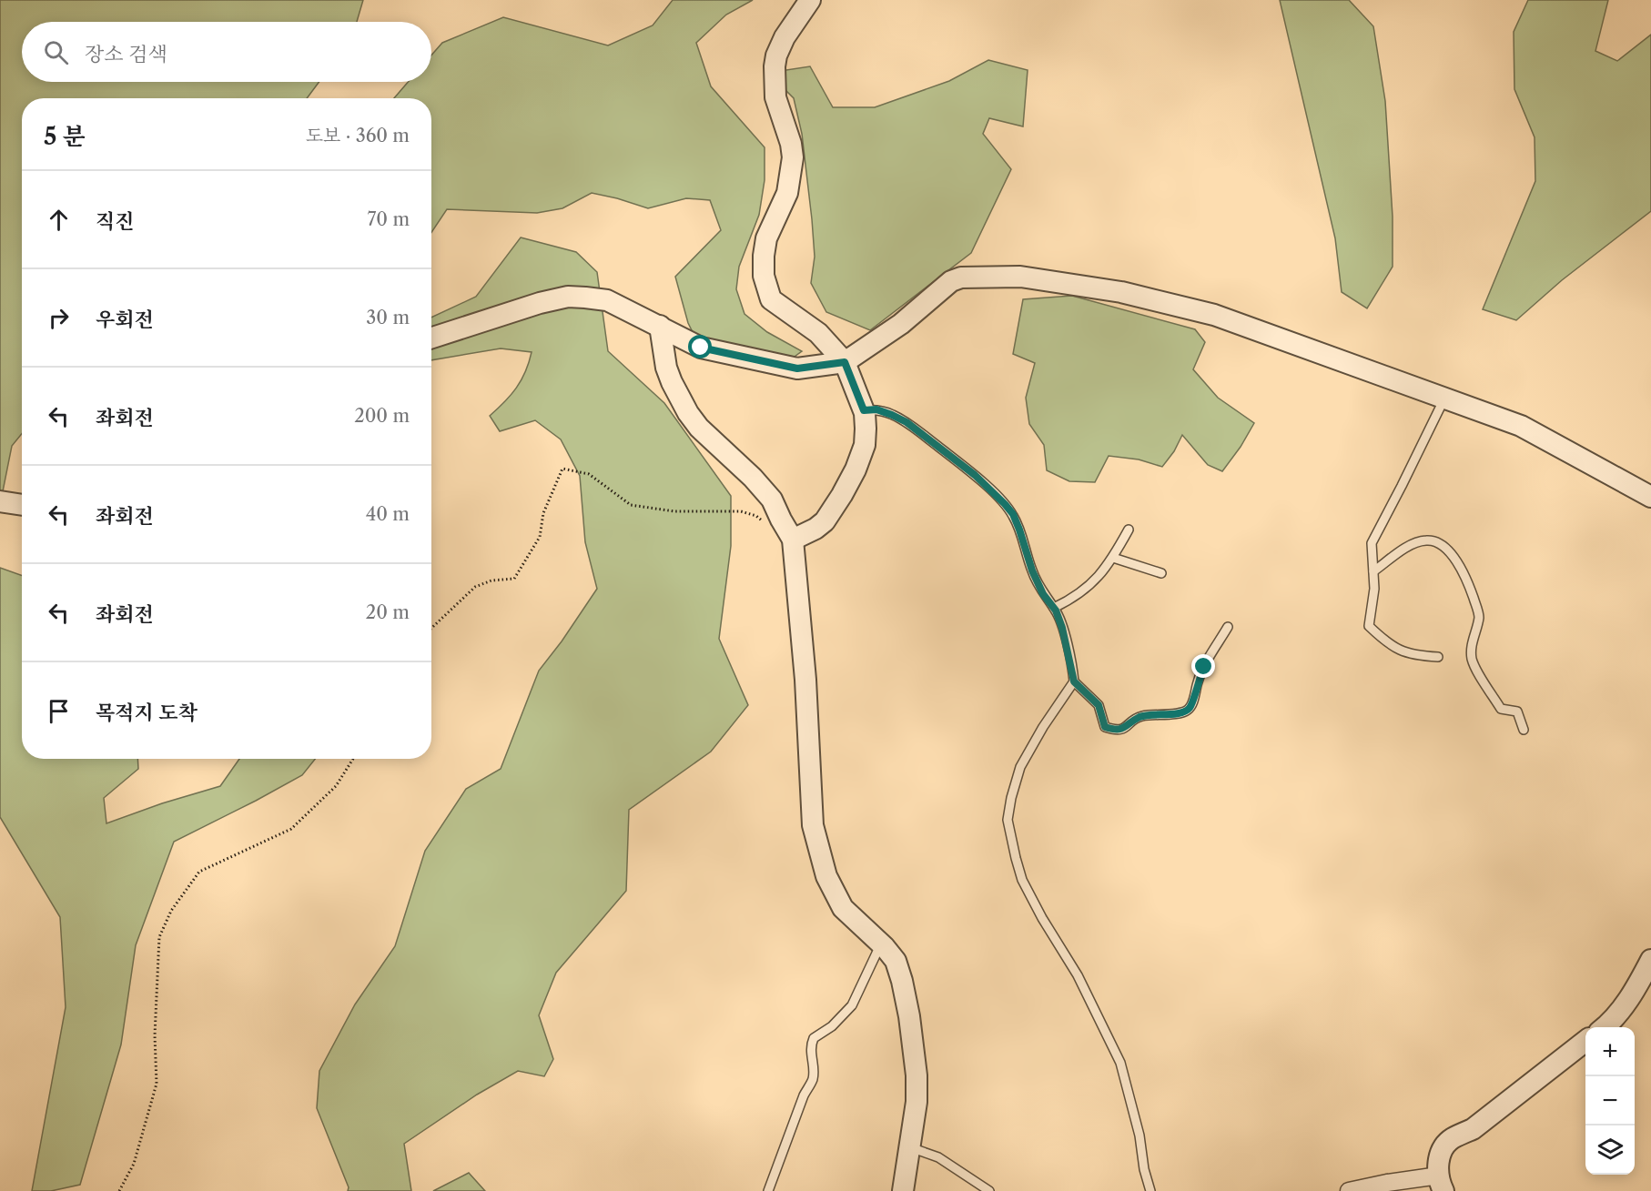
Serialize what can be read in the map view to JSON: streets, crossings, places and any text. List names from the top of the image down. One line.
{"page":{"search":"장소 검색","heading":["5 분","도보 · 360 m"],"list":[["직진","70 m"],["우회전","30 m"],["좌회전","200 m"],["좌회전","40 m"],["좌회전","20 m"],"목적지 도착"],"map_buttons":["+","−"]}}
